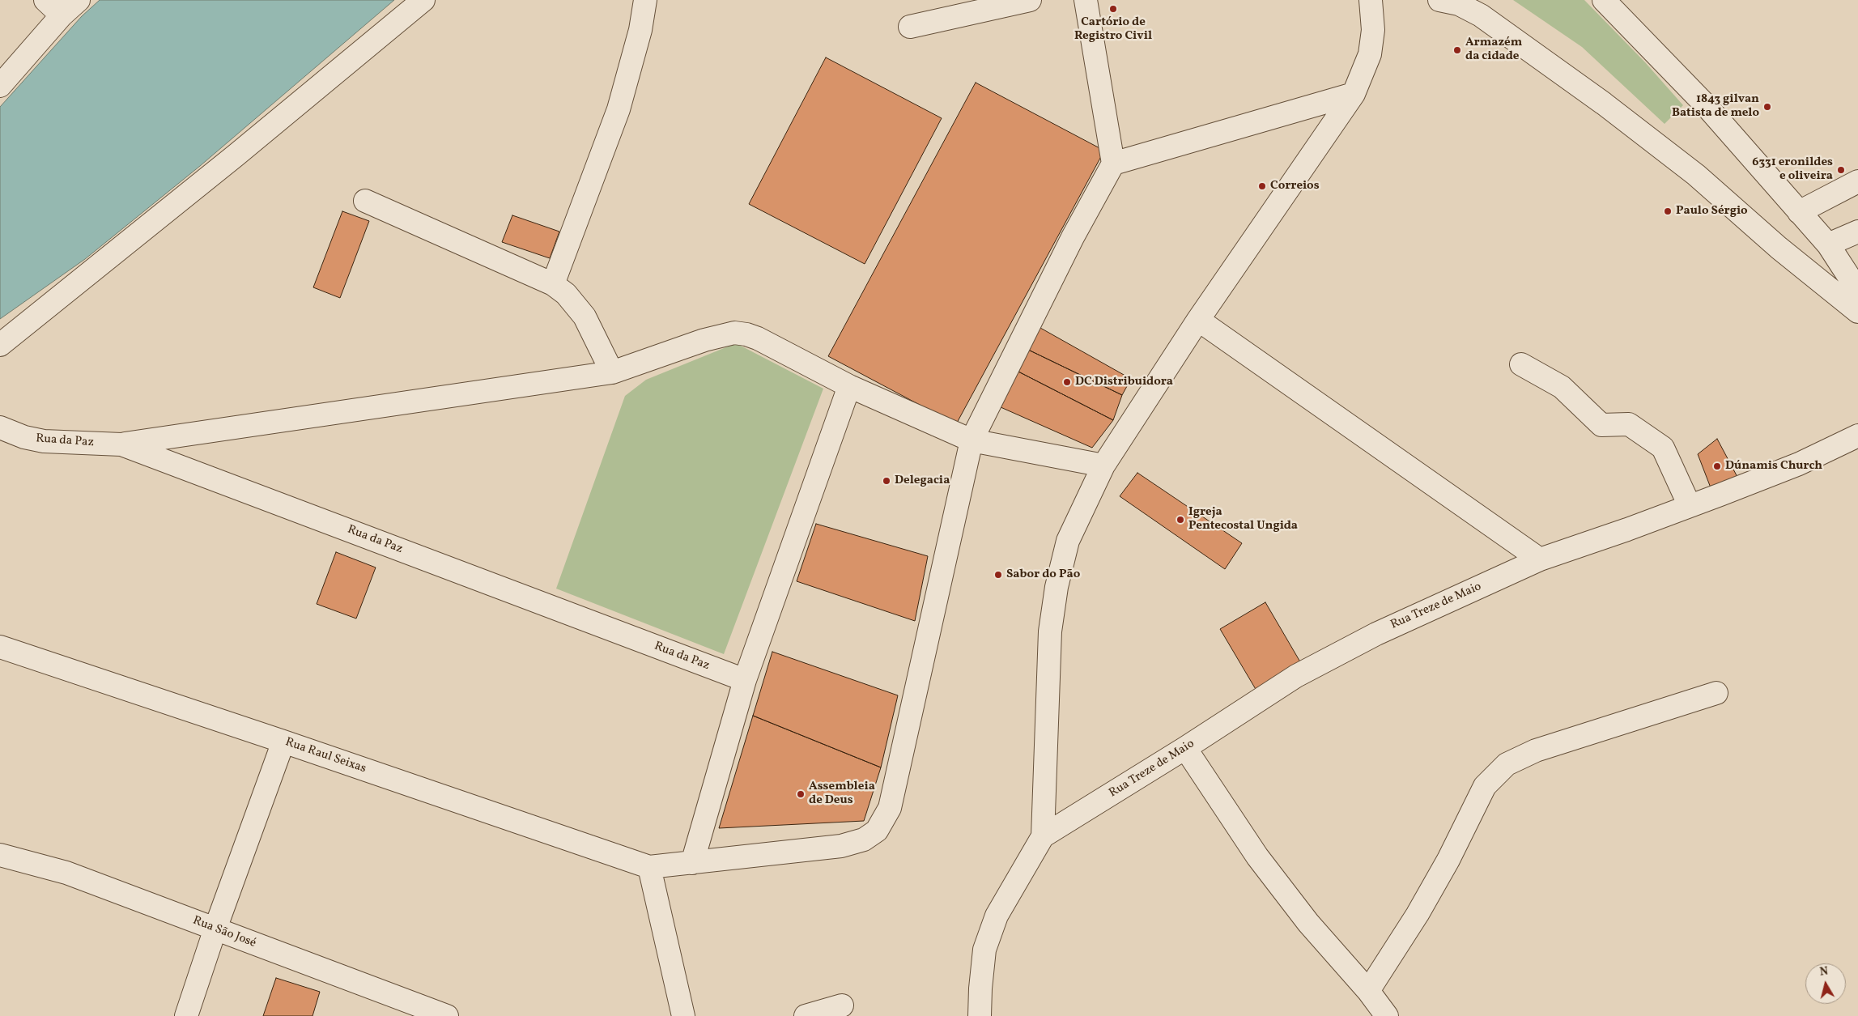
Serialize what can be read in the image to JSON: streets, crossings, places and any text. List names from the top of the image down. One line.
{"streets":{"street":["Rua da Paz","Rua Treze de Maio","Rua Raul Seixas","Rua São José"]},"places":["Cartório de Registro Civil","Armazém da cidade","1843 gilvan Batista de melo","6331 eronildes e oliveira","Correios","Paulo Sérgio","DC Distribuidora","Dúnamis Church","Delegacia","Igreja Pentecostal Ungida","Sabor do Pão","Assembleia de Deus"],"north":"top"}
